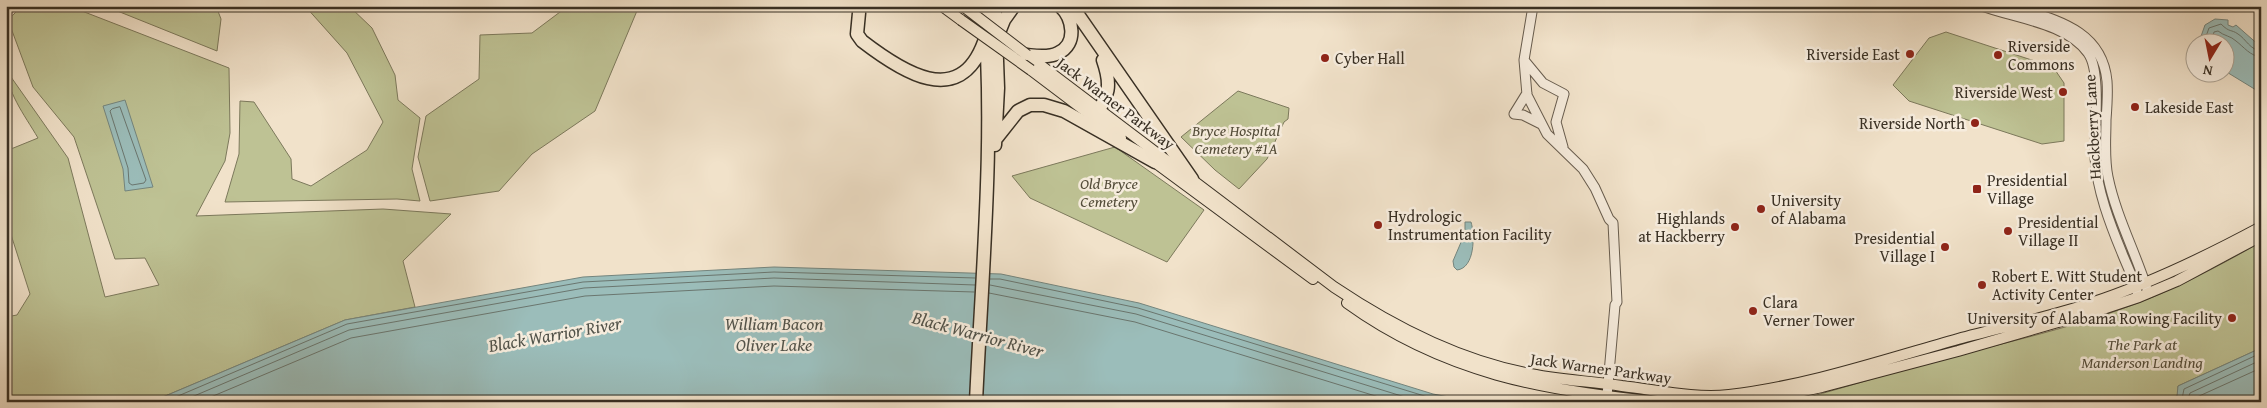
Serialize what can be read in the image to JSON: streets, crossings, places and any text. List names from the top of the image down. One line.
{"streets":{"main road":["Jack Warner Parkway"],"street":["Hackberry Lane"]},"crossings":[["Jack Warner Parkway","Hackberry Lane"]],"water":["William Bacon Oliver Lake","Black Warrior River"],"parks":["Bryce Hospital Cemetery #1A","Old Bryce Cemetery","The Park at Manderson Landing"],"places":{"other":["Riverside East","Riverside Commons","Cyber Hall","Riverside West","Lakeside East","Riverside North","University of Alabama","Hydrologic Instrumentation Facility","Highlands at Hackberry","Presidential Village II","Presidential Village I","Robert E. Witt Student Activity Center","Clara Verner Tower","University of Alabama Rowing Facility"],"transit":["Presidential Village"]},"north":"bottom"}
